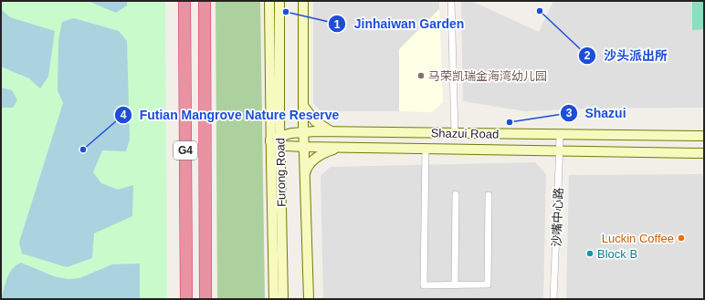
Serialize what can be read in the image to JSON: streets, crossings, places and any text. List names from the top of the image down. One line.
{"streets":{"highway":["G4"],"street":["Shazui Road","Furong Road","沙嘴中心路"]},"crossings":[["Shazui Road","Furong Road"],["Shazui Road","沙嘴中心路"]],"places":["沙头派出所","Jinhaiwan Garden","马荣凯瑞金海湾幼儿园","Shazui","Futian Mangrove Nature Reserve","Luckin Coffee","Block B"]}
